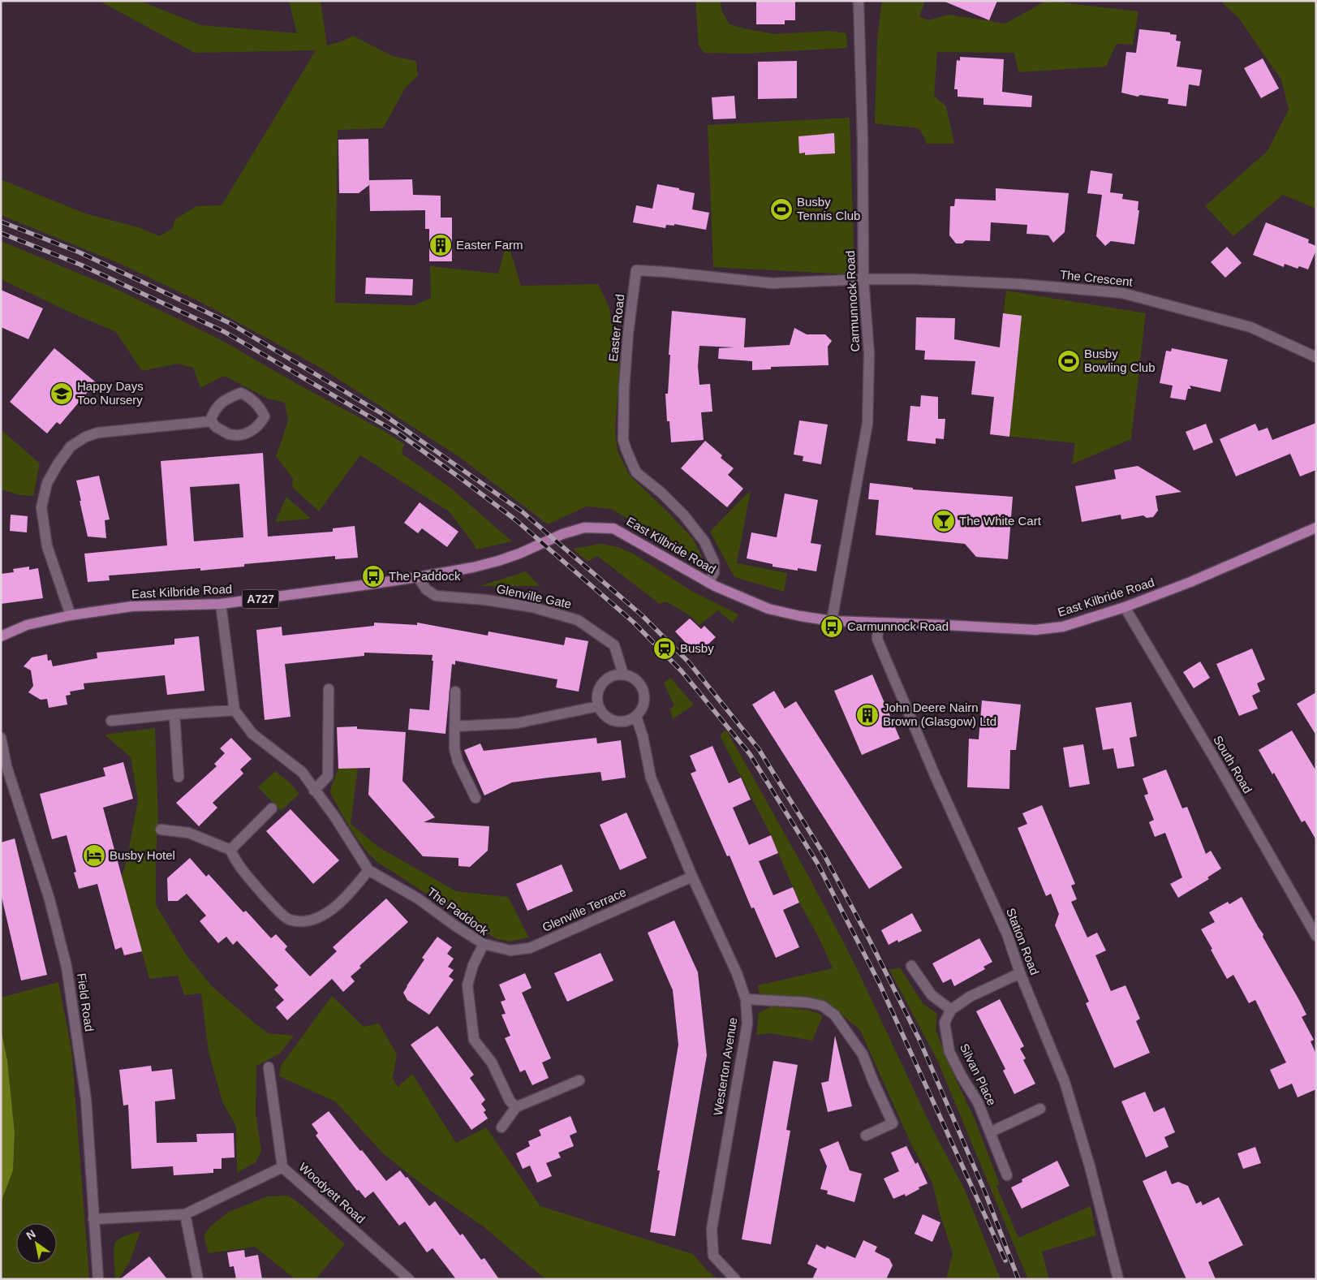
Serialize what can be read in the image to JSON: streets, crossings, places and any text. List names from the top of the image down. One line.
{"streets":{"main road":["East Kilbride Road","A727"],"street":["The Crescent","Carmunnock Road","Easter Road","Glenville Gate","South Road","Glenville Terrace","The Paddock","Station Road","Field Road","Westerton Avenue","Silvan Place","Woodyett Road"]},"crossings":[["The Crescent","Carmunnock Road"],["The Crescent","Easter Road"],["Carmunnock Road","Easter Road"],["Carmunnock Road","East Kilbride Road"],["Easter Road","East Kilbride Road"],["East Kilbride Road","Glenville Gate"],["East Kilbride Road","South Road"],["East Kilbride Road","The Paddock"],["East Kilbride Road","Station Road"],["Glenville Gate","Westerton Avenue"],["Glenville Terrace","The Paddock"],["Glenville Terrace","Westerton Avenue"],["Field Road","Woodyett Road"]],"places":{"sports":["Busby Tennis Club","Busby Bowling Club"],"building":["Easter Farm","John Deere Nairn Brown (Glasgow) Ltd"],"school or university":["Happy Days Too Nursery"],"bar":["The White Cart"],"bus stop":["The Paddock","Carmunnock Road"],"station":["Busby"],"hotel":["Busby Hotel"]},"north":"top left"}
